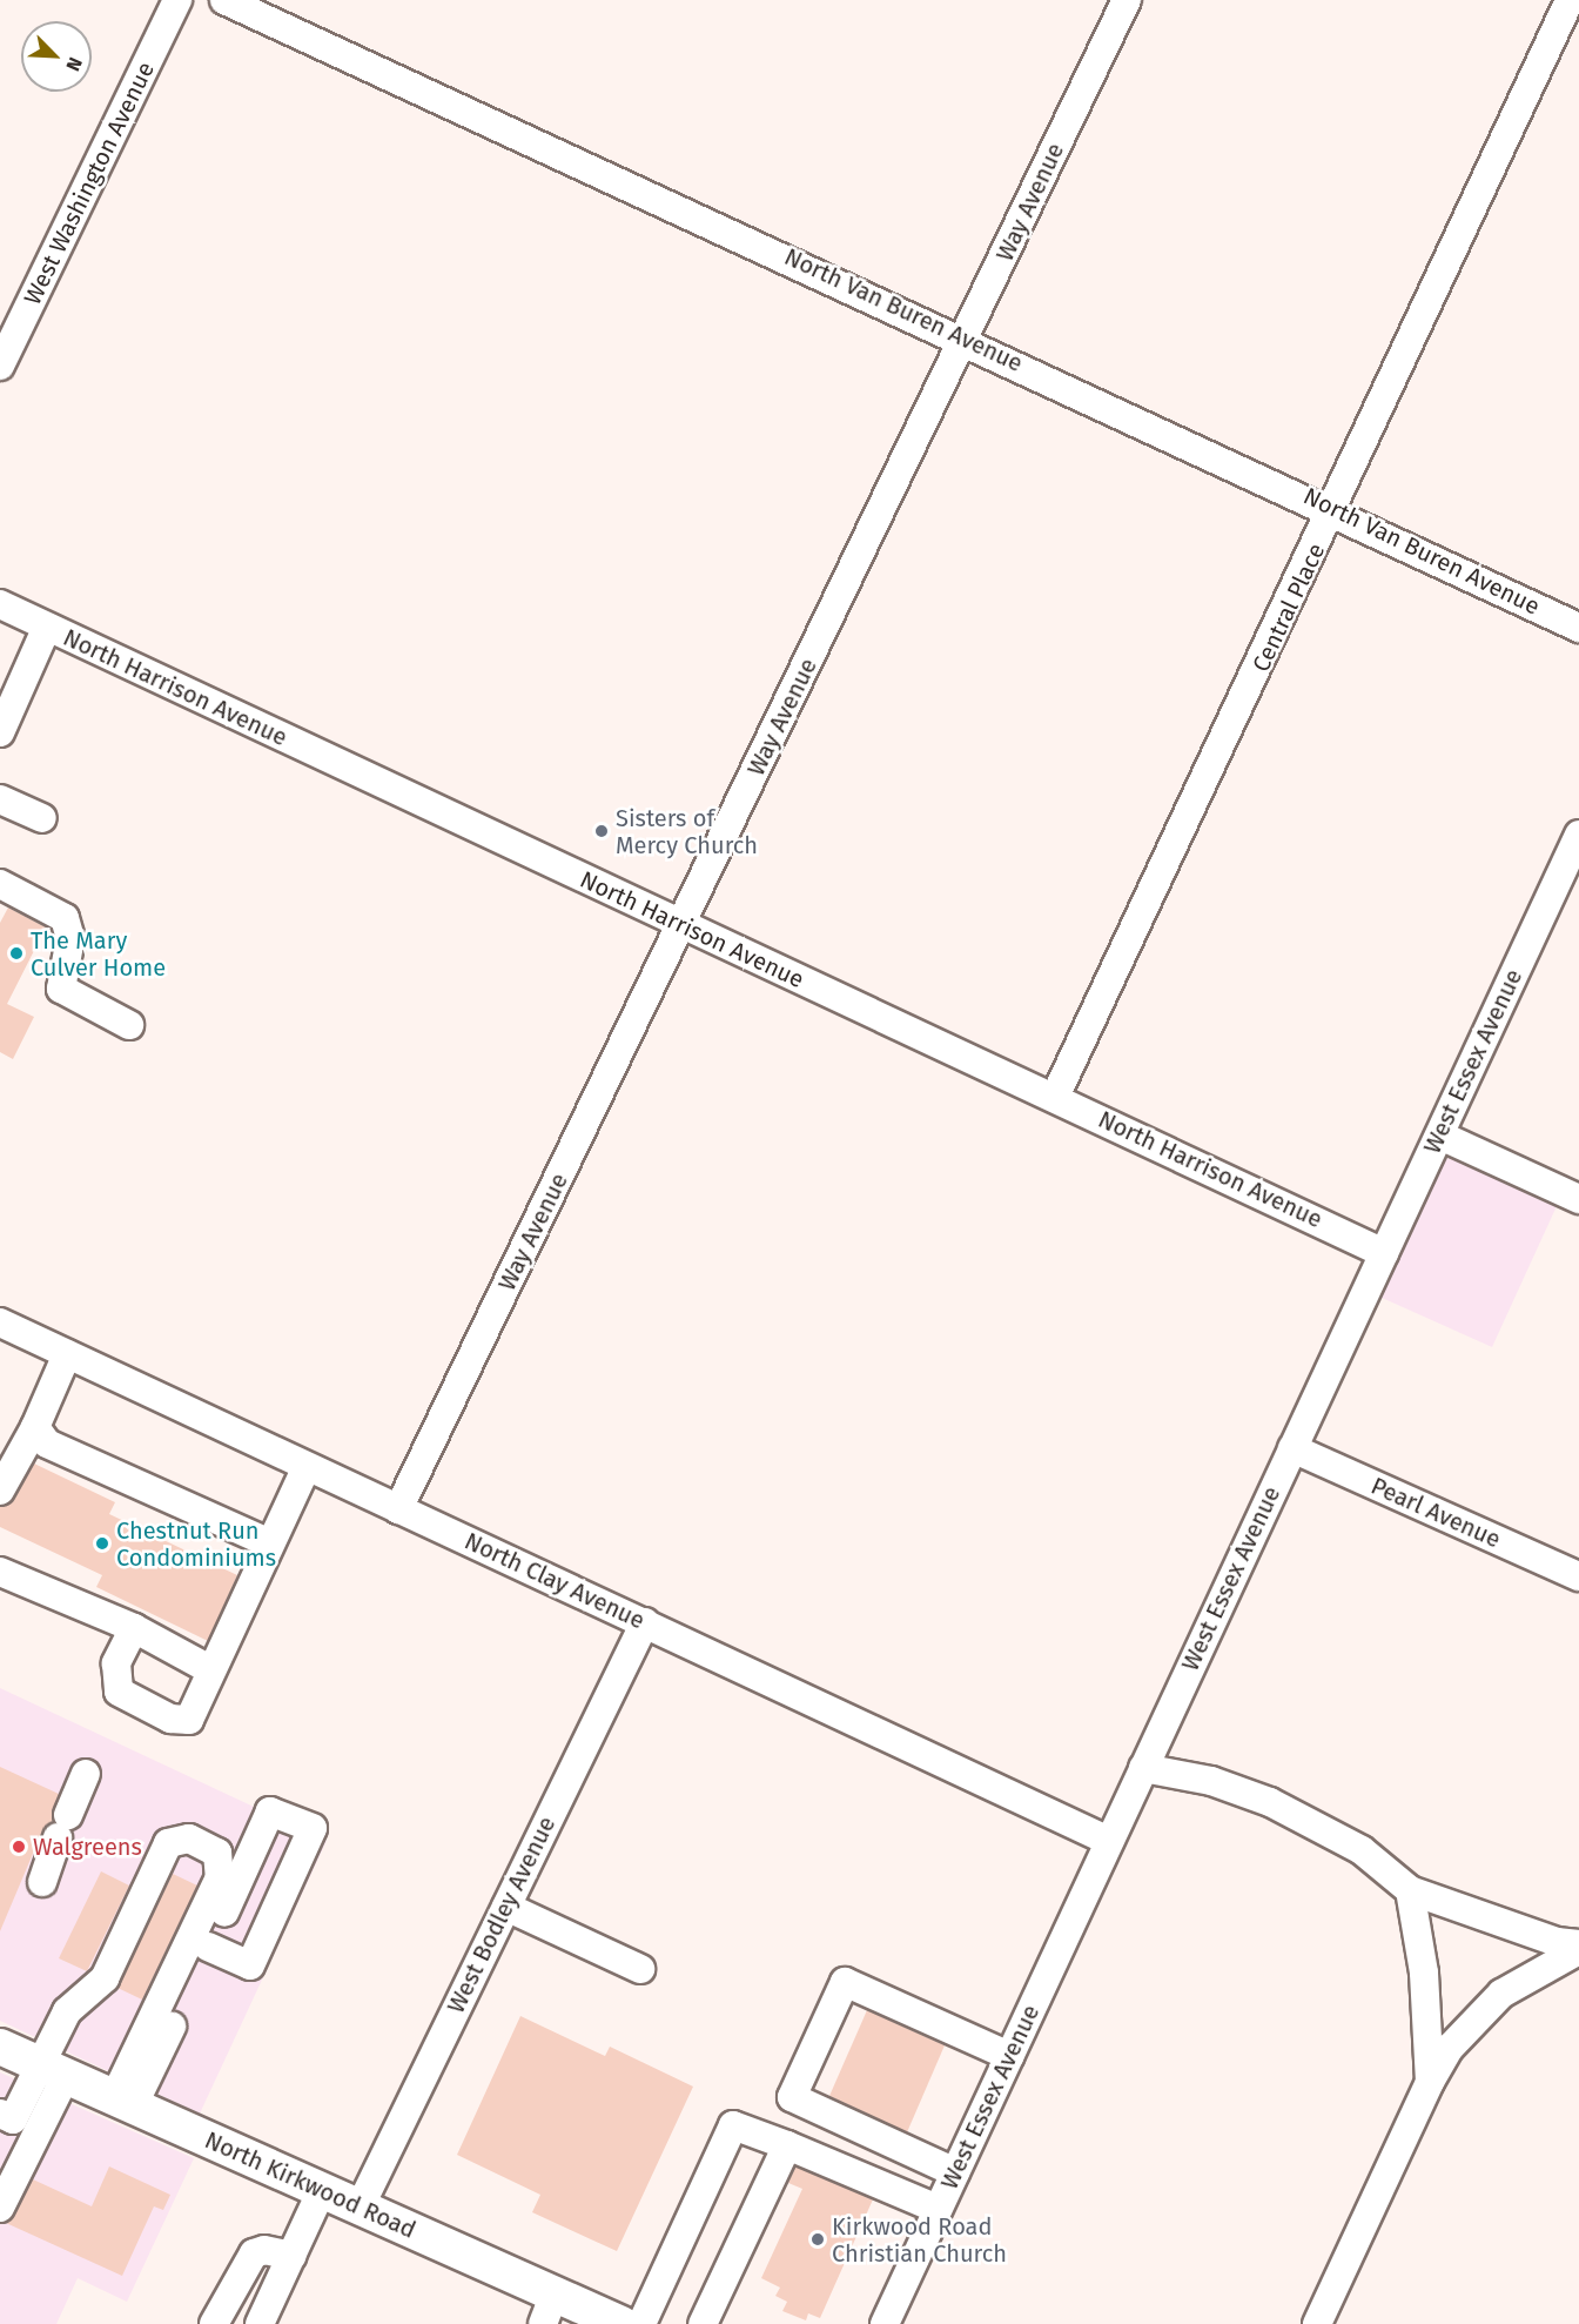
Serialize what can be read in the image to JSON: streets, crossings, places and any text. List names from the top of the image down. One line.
{"streets":{"main road":["North Kirkwood Road"],"street":["West Washington Avenue","Way Avenue","North Van Buren Avenue","Central Place","North Harrison Avenue","West Essex Avenue","Pearl Avenue","North Clay Avenue","West Bodley Avenue"]},"crossings":[["Way Avenue","North Van Buren Avenue"],["Way Avenue","North Harrison Avenue"],["Way Avenue","North Clay Avenue"],["North Van Buren Avenue","Central Place"],["Central Place","North Harrison Avenue"],["North Harrison Avenue","West Essex Avenue"],["West Essex Avenue","Pearl Avenue"],["West Essex Avenue","North Clay Avenue"],["North Clay Avenue","West Bodley Avenue"],["West Bodley Avenue","North Kirkwood Road"]],"places":["Sisters of Mercy Church","The Mary Culver Home","Chestnut Run Condominiums","Walgreens","Kirkwood Road Christian Church"],"north":"bottom right"}
